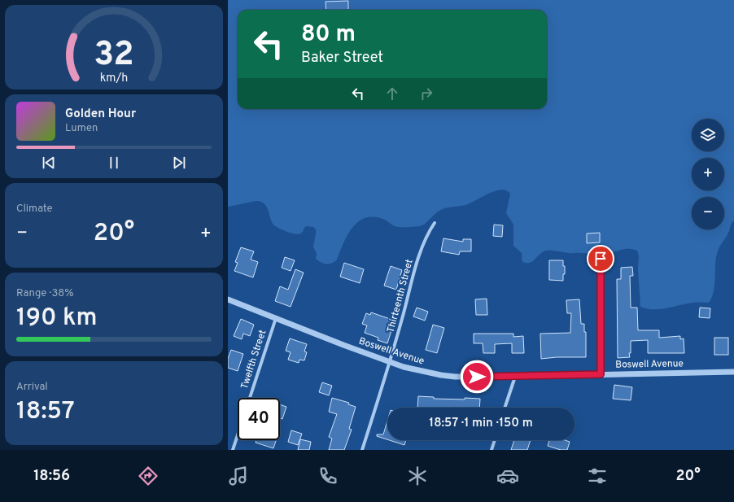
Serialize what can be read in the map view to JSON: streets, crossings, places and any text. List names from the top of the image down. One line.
{"streets":{"street":["Thirteenth Street","Boswell Avenue","Twelfth Street"]},"crossings":[["Thirteenth Street","Boswell Avenue"],["Boswell Avenue","Twelfth Street"]],"page":{"turn":["80 m","Baker Street"],"song":["Golden Hour","Lumen"],"map_buttons":["+","−"],"tile":["Climate",["Range · 38%","190 km"],["Arrival","18:57"]],"heat":["−","20°","+"],"limit":"40","trip":"18:57 · 1 min · 150 m","tabs":["18:56","20°"],"gauge":["32","km/h"]}}
